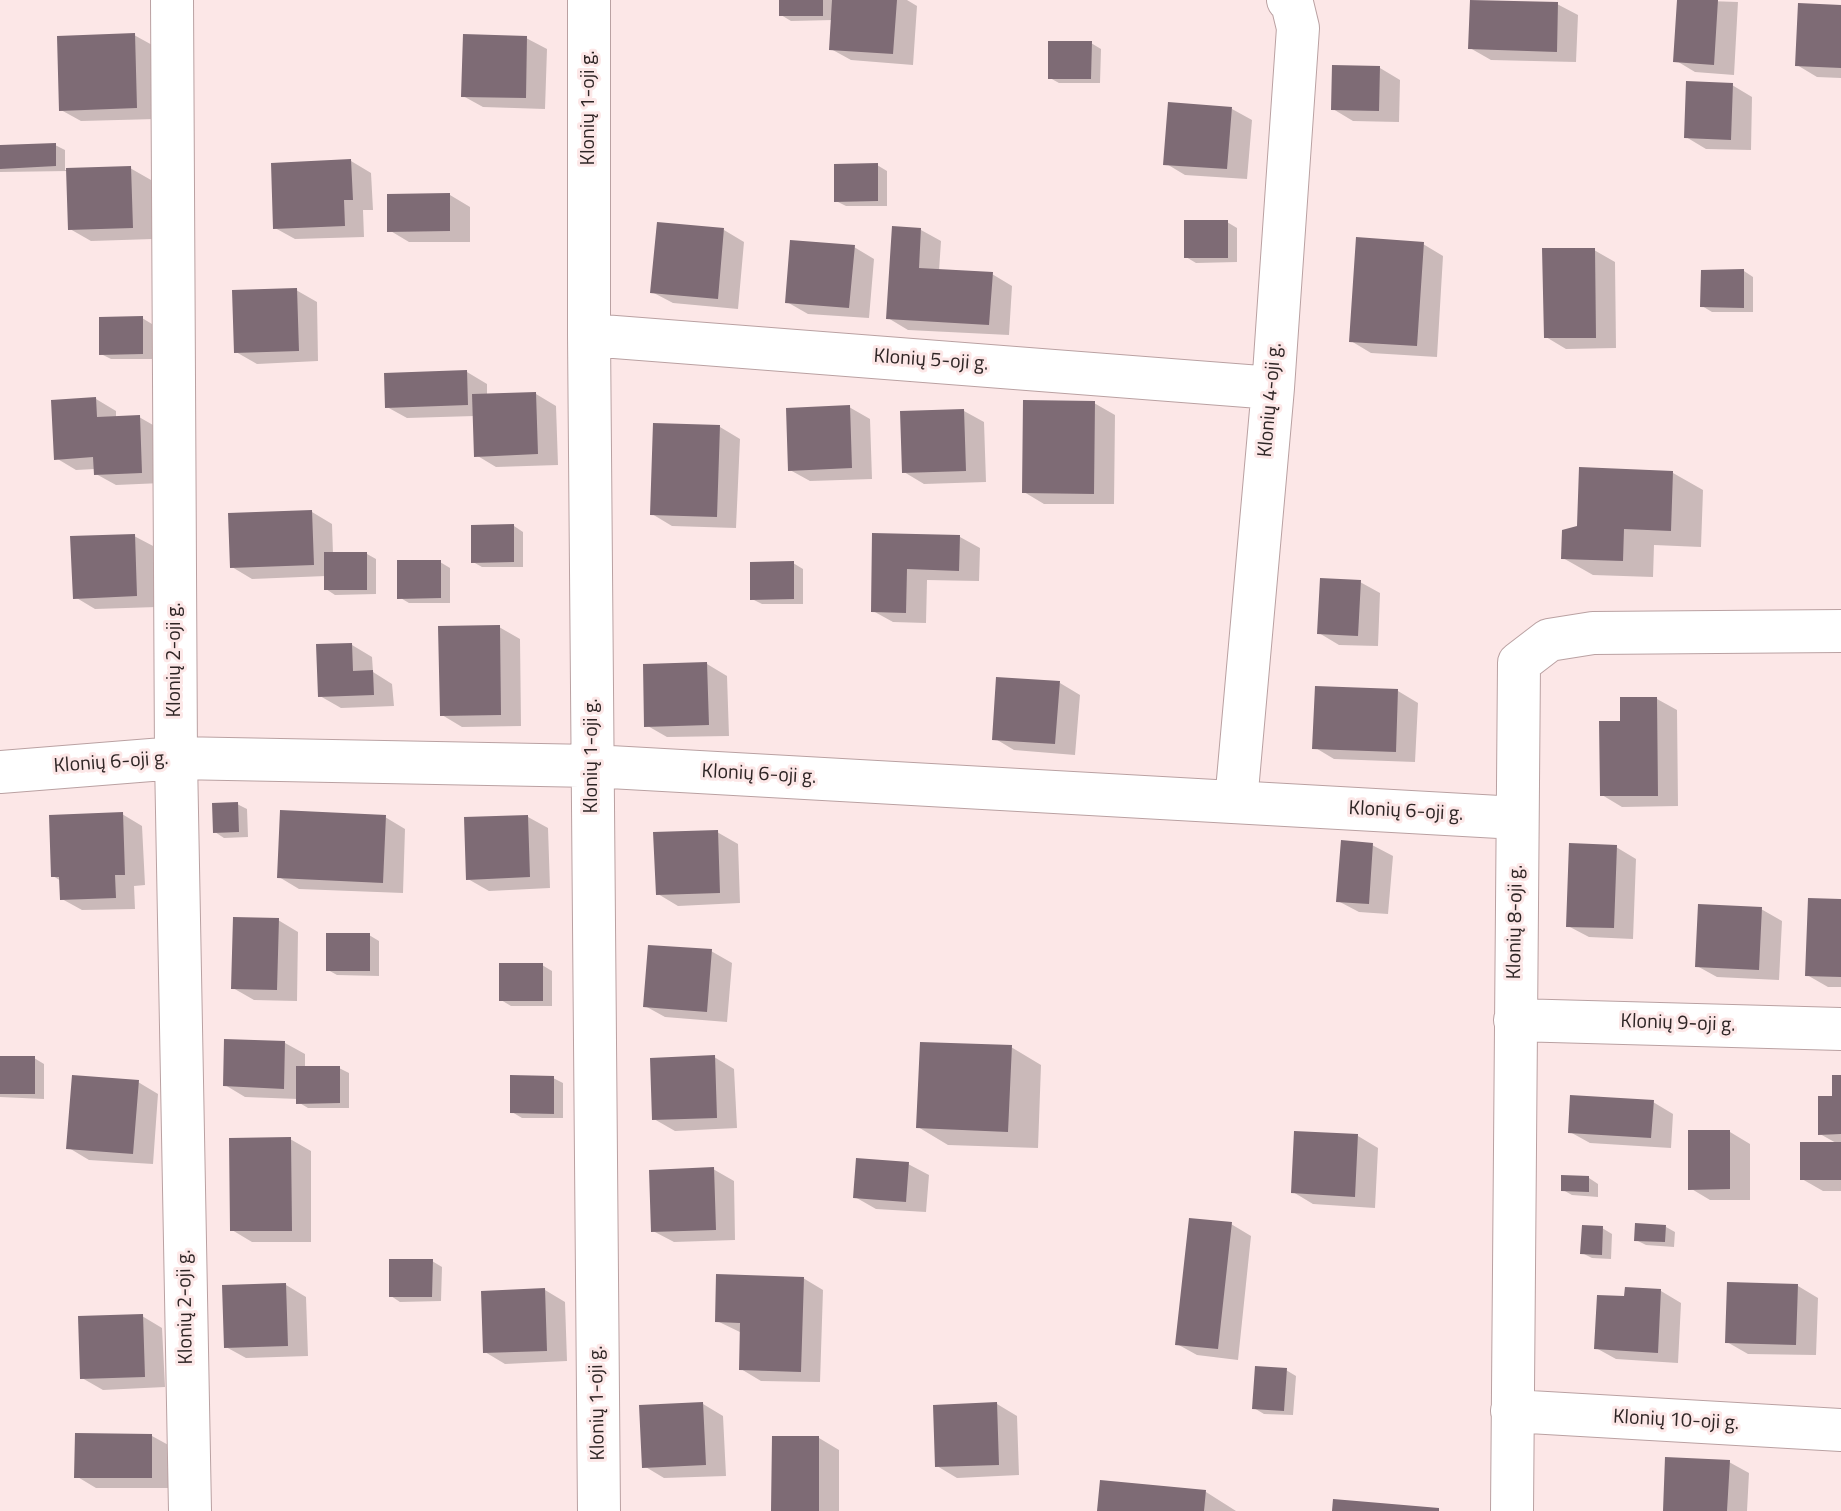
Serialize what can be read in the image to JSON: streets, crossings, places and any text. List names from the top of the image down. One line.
{"streets":{"street":["Klonių 1-oji g.","Klonių 5-oji g.","Klonių 4-oji g.","Klonių 2-oji g.","Klonių 6-oji g.","Klonių 8-oji g.","Klonių 9-oji g.","Klonių 10-oji g."]},"crossings":[["Klonių 1-oji g.","Klonių 5-oji g."],["Klonių 1-oji g.","Klonių 6-oji g."],["Klonių 5-oji g.","Klonių 4-oji g."],["Klonių 4-oji g.","Klonių 6-oji g."],["Klonių 2-oji g.","Klonių 6-oji g."],["Klonių 6-oji g.","Klonių 8-oji g."],["Klonių 8-oji g.","Klonių 9-oji g."],["Klonių 8-oji g.","Klonių 10-oji g."]]}
